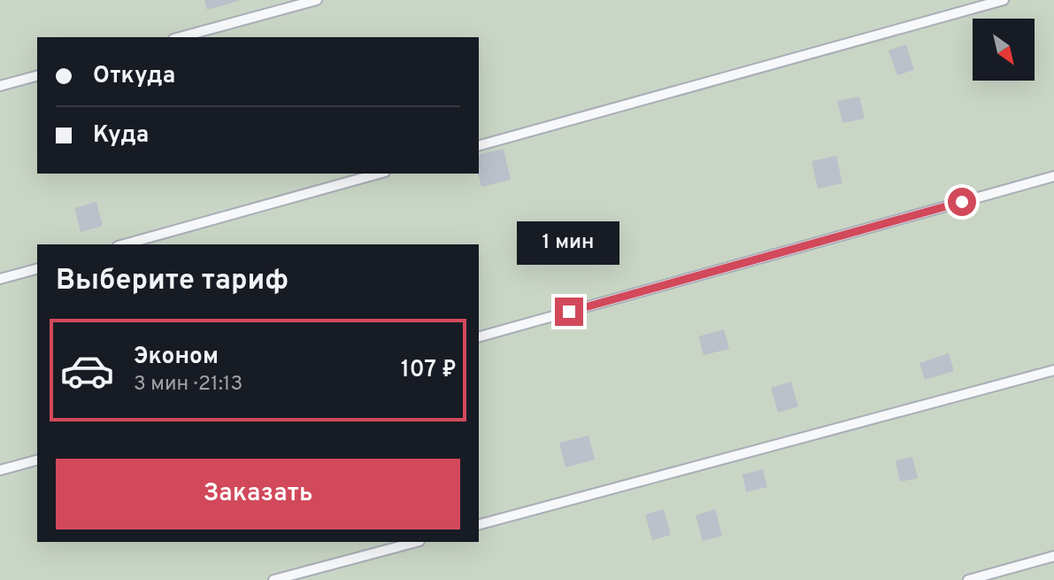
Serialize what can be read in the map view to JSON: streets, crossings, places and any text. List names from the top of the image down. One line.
{"north":"bottom right","page":{"banner":["Откуда","Куда"],"bubble":"1 мин","heading":"Выберите тариф","list":[{"name":"Эконом","note":"3 мин · 21:13","value":"107 ₽"}],"buttons":"Заказать"}}
